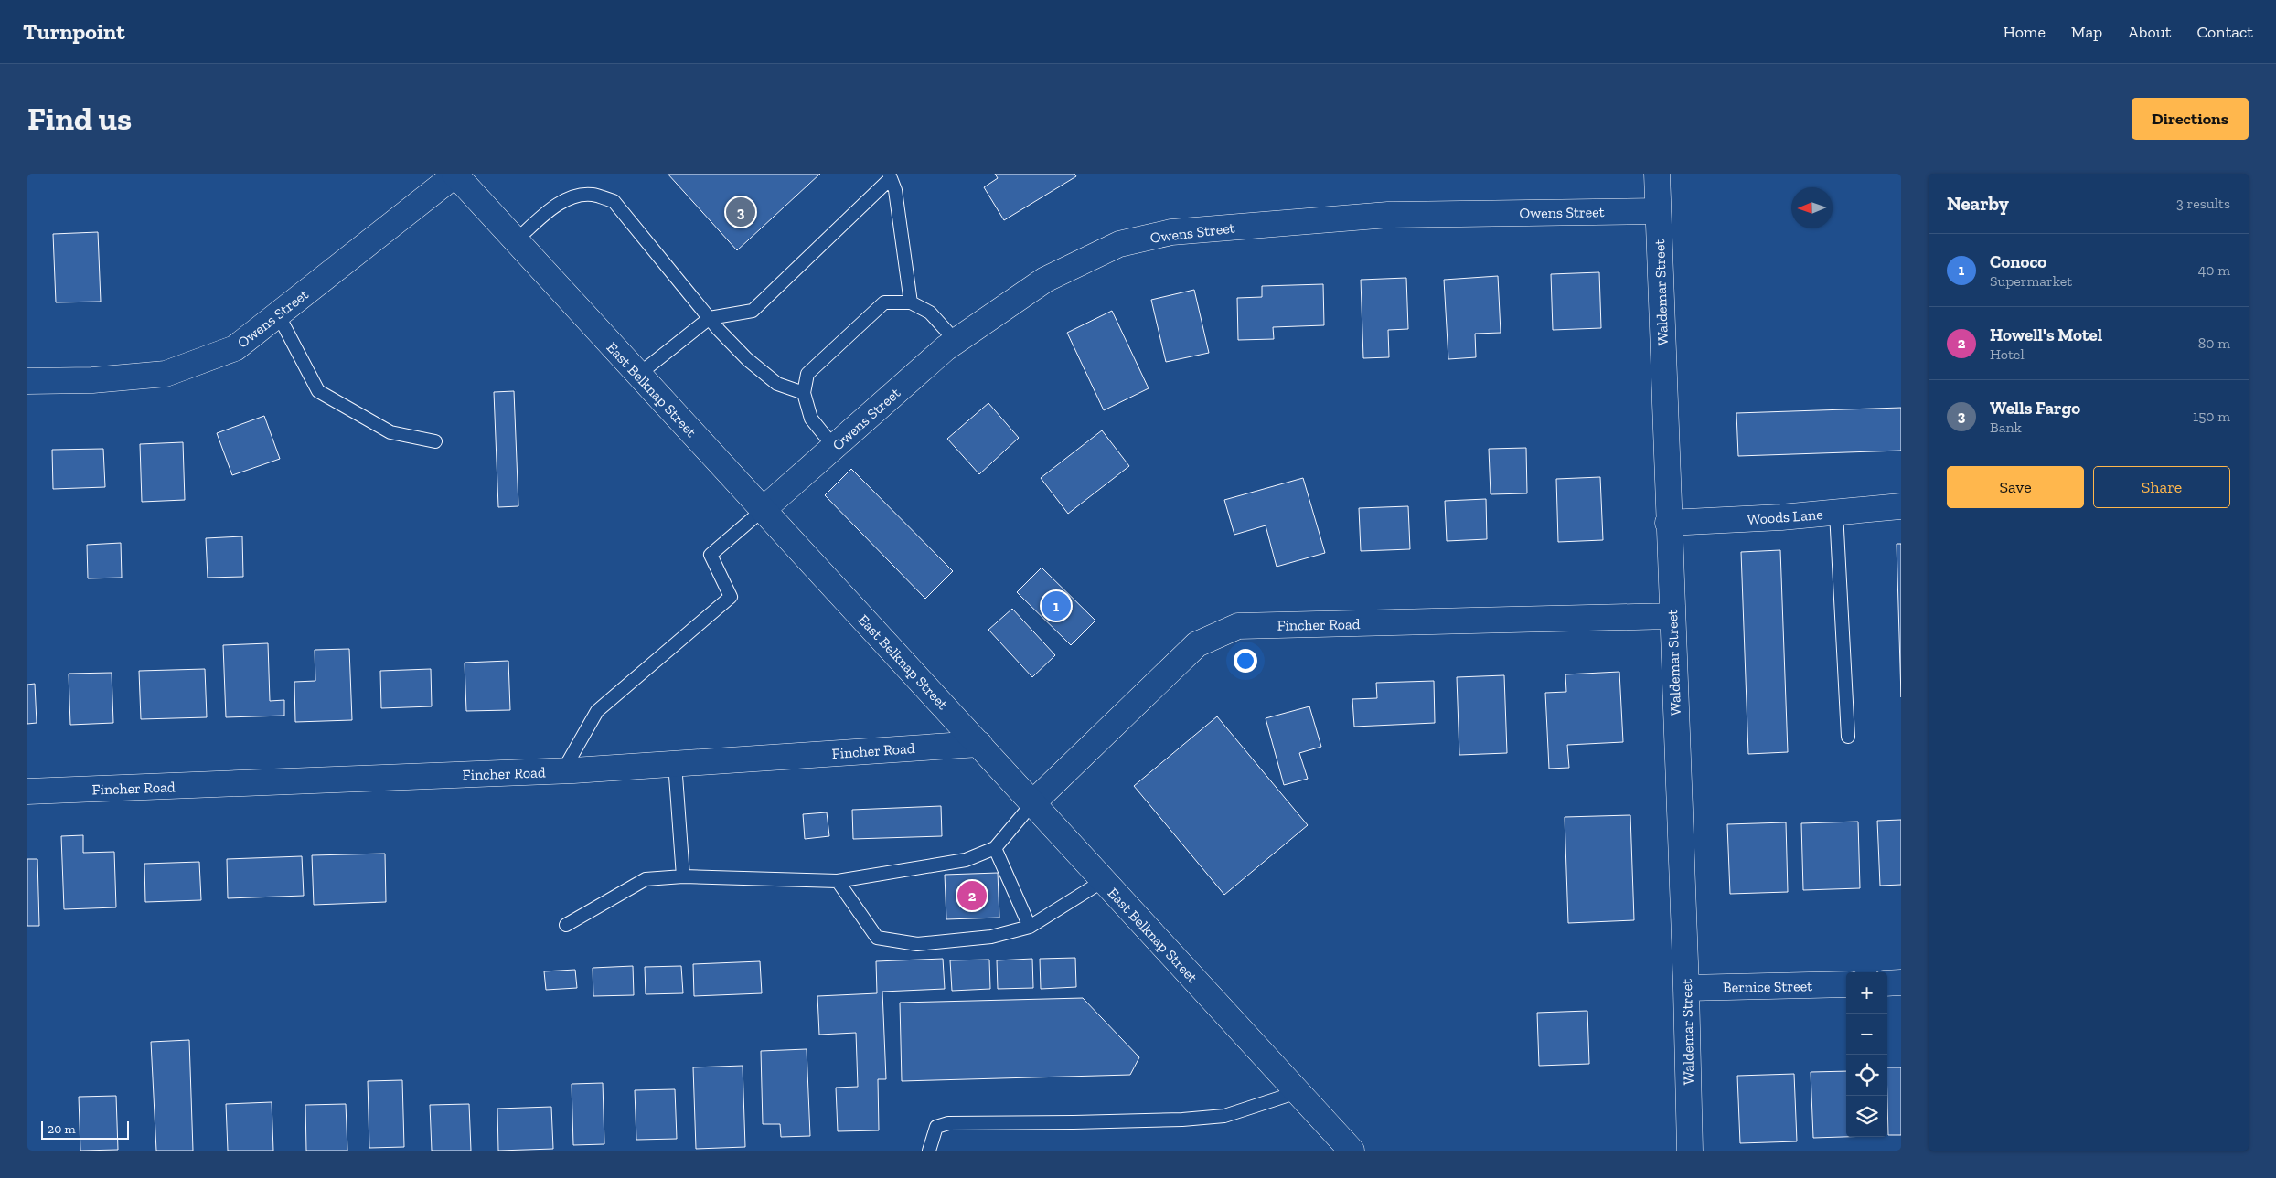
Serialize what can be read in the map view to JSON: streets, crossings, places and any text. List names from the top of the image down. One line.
{"streets":{"street":["Owens Street","Waldemar Street","East Belknap Street","Woods Lane","Fincher Road","Bernice Street"]},"crossings":[["Owens Street","Waldemar Street"],["Owens Street","East Belknap Street"],["Waldemar Street","Woods Lane"],["Waldemar Street","Fincher Road"],["Waldemar Street","Bernice Street"],["East Belknap Street","Fincher Road"]],"scale_bar":"20 m","north":"left","page":{"header":"Turnpoint","nav":["Home","Map","About","Contact"],"buttons":["Directions",["Save","Share"]],"title":"Find us","heading":["Nearby","3 results"],"pins":["3","1","2"],"list":[{"mark":"1","name":"Conoco","note":"Supermarket","value":"40 m"},{"mark":"2","name":"Howell's Motel","note":"Hotel","value":"80 m"},{"mark":"3","name":"Wells Fargo","note":"Bank","value":"150 m"}],"map_buttons":["+","−"],"scale":"20 m"}}
